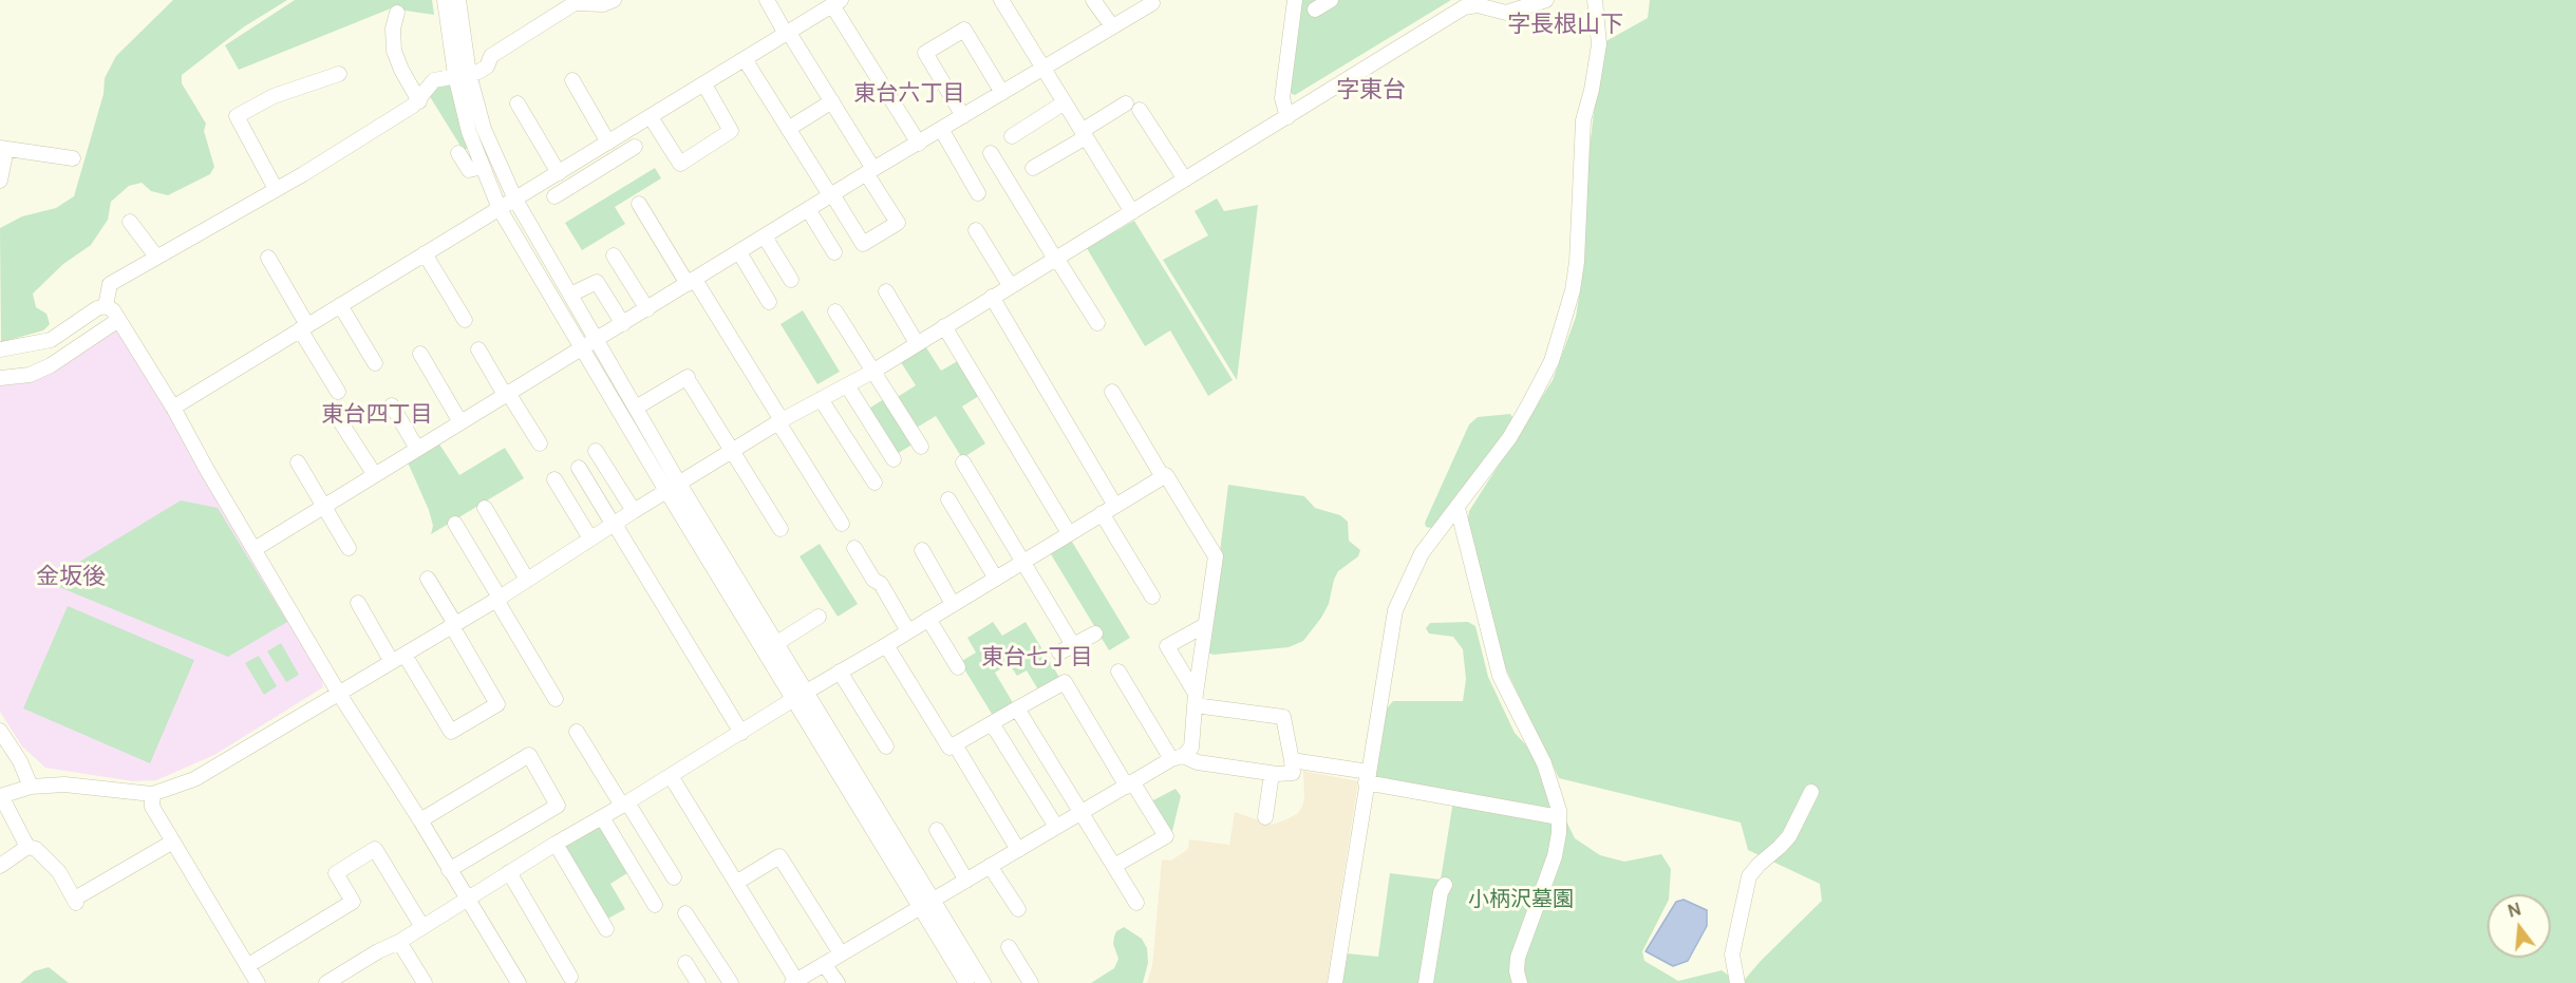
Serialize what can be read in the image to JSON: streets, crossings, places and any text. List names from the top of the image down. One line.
{"districts":["字長根山下","字東台","東台六丁目","東台四丁目","金坂後","東台七丁目"],"parks":["小柄沢墓園"],"north":"top"}
